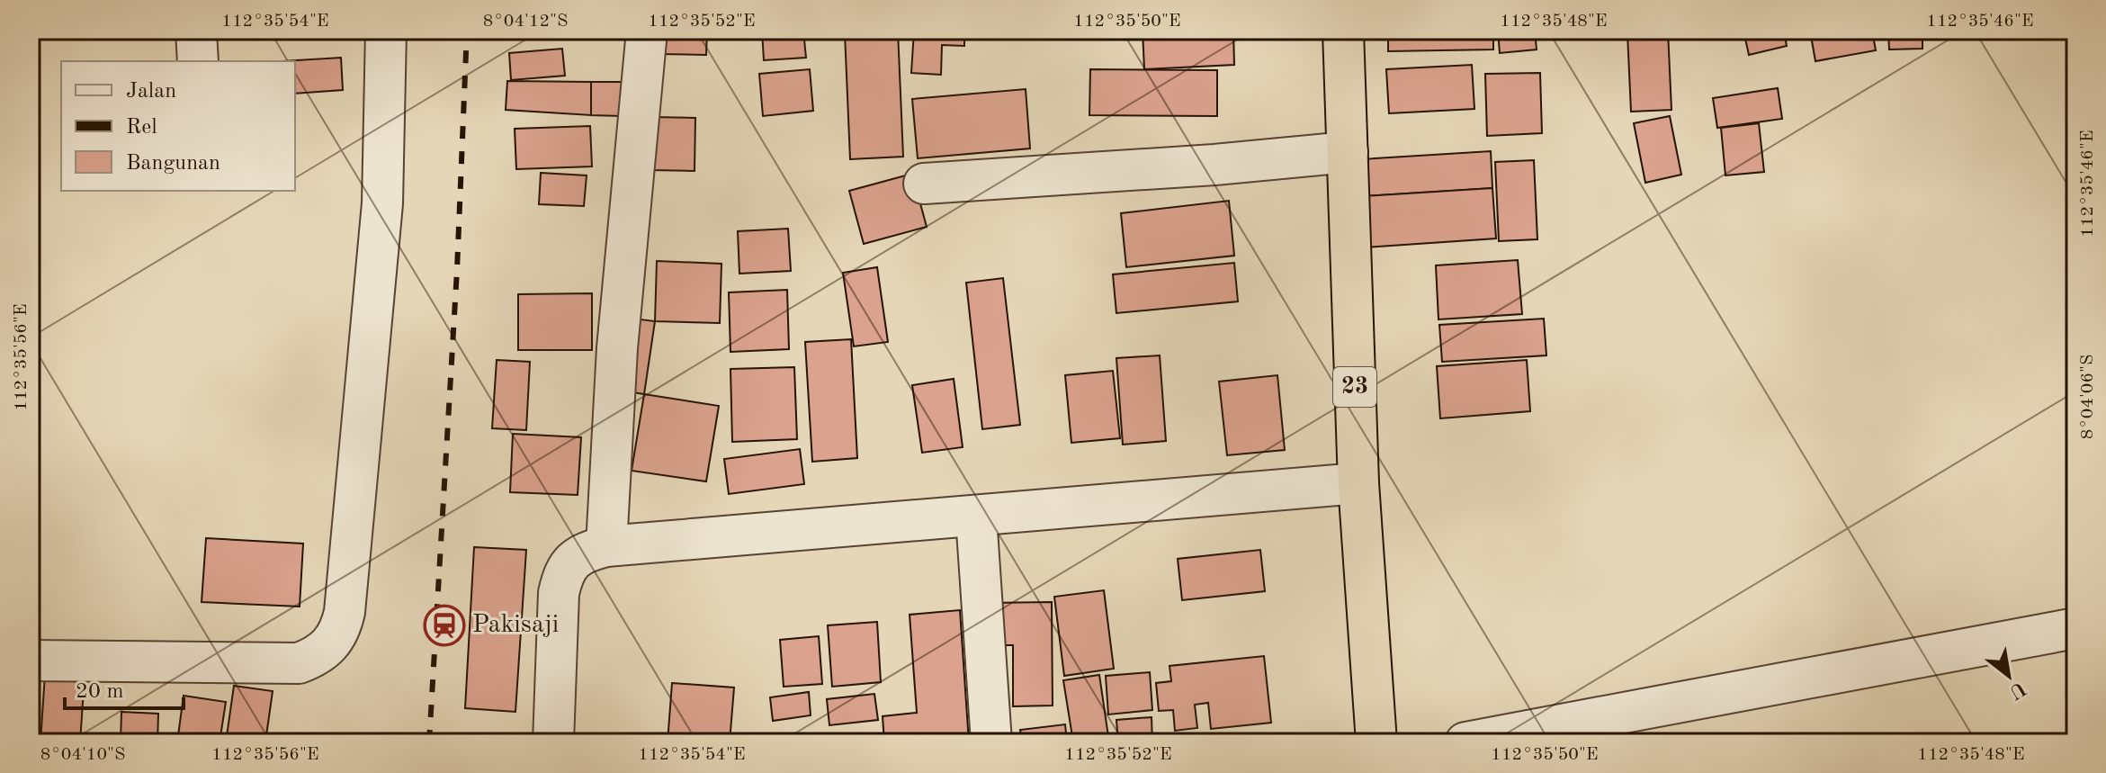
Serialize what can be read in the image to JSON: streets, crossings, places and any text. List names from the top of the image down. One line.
{"streets":{"highway":["23"]},"places":{"station":["Pakisaji"]},"legend":["Jalan","Rel","Bangunan"],"scale_bar":"20 m","north":"bottom right","coordinates":["112°35'54\"E","8°04'12\"S","112°35'52\"E","112°35'50\"E","112°35'48\"E","112°35'46\"E","112°35'56\"E","8°04'06\"S","8°04'10\"S"]}
